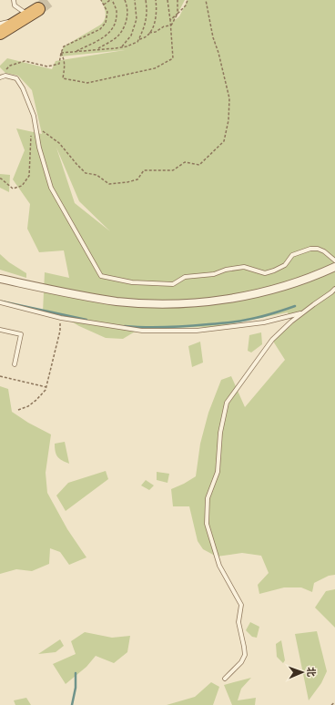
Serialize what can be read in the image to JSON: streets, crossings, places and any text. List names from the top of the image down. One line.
{"north":"right"}
